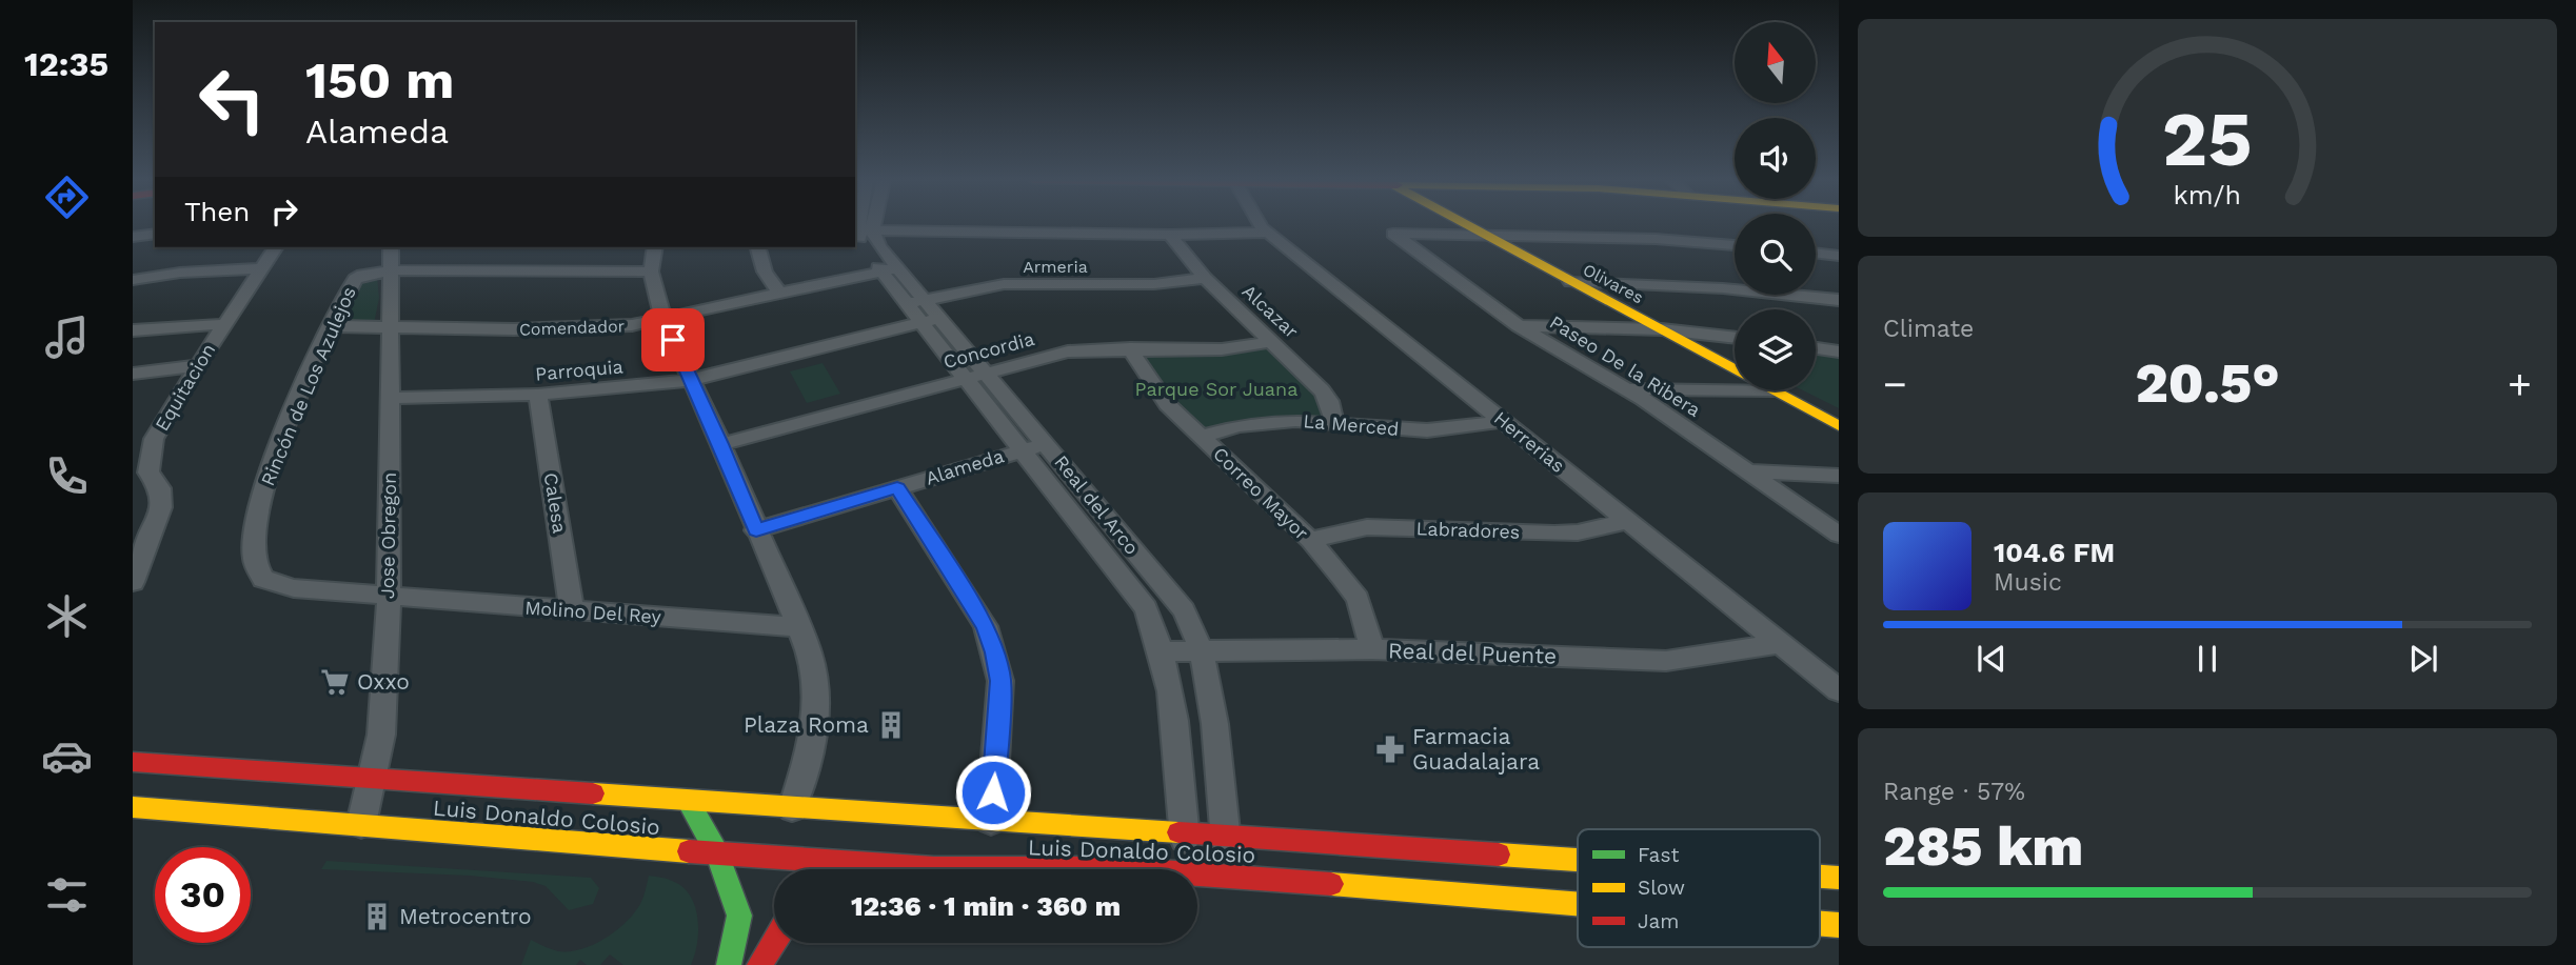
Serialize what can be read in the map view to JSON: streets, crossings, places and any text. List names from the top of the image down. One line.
{"streets":{"main road":["Olivares","Luis Donaldo Colosio"],"street":["Armeria","Alcazar","Comendador","Concordia","Paseo De la Ribera","Parroquia","Rincón de Los Azulejos","Equitacion","La Merced","Herrerias","Alameda","Correo Mayor","Calesa","Real del Arco","Labradores","Jose Obregon","Molino Del Rey","Real del Puente"]},"crossings":[["Armeria","Alcazar"],["Armeria","Real del Arco"],["Olivares","Paseo De la Ribera"],["Alcazar","Concordia"],["Alcazar","La Merced"],["Comendador","Rincón de Los Azulejos"],["Comendador","Real del Arco"],["Comendador","Jose Obregon"],["Concordia","Correo Mayor"],["Concordia","Real del Arco"],["Parroquia","Calesa"],["Parroquia","Real del Arco"],["Parroquia","Jose Obregon"],["Rincón de Los Azulejos","Jose Obregon"],["Rincón de Los Azulejos","Molino Del Rey"],["La Merced","Herrerias"],["La Merced","Correo Mayor"],["Herrerias","Labradores"],["Herrerias","Real del Puente"],["Alameda","Real del Arco"],["Correo Mayor","Labradores"],["Correo Mayor","Real del Puente"],["Calesa","Molino Del Rey"],["Real del Arco","Real del Puente"],["Real del Arco","Luis Donaldo Colosio"],["Jose Obregon","Molino Del Rey"],["Jose Obregon","Luis Donaldo Colosio"]],"parks":["Parque Sor Juana"],"places":{"supermarket":["Oxxo"],"building":["Plaza Roma","Metrocentro"],"pharmacy":["Farmacia Guadalajara"]},"legend":["Fast","Slow","Jam"],"north":"top","page":{"tabs":"12:35","turn":["150 m","Alameda"],"then":"Then","tile":["Climate",["Range · 57%","285 km"]],"heat":["−","20.5°","+"],"song":["104.6 FM","Music"],"limit":"30","trip":"12:36 · 1 min · 360 m","gauge":["25","km/h"]}}
